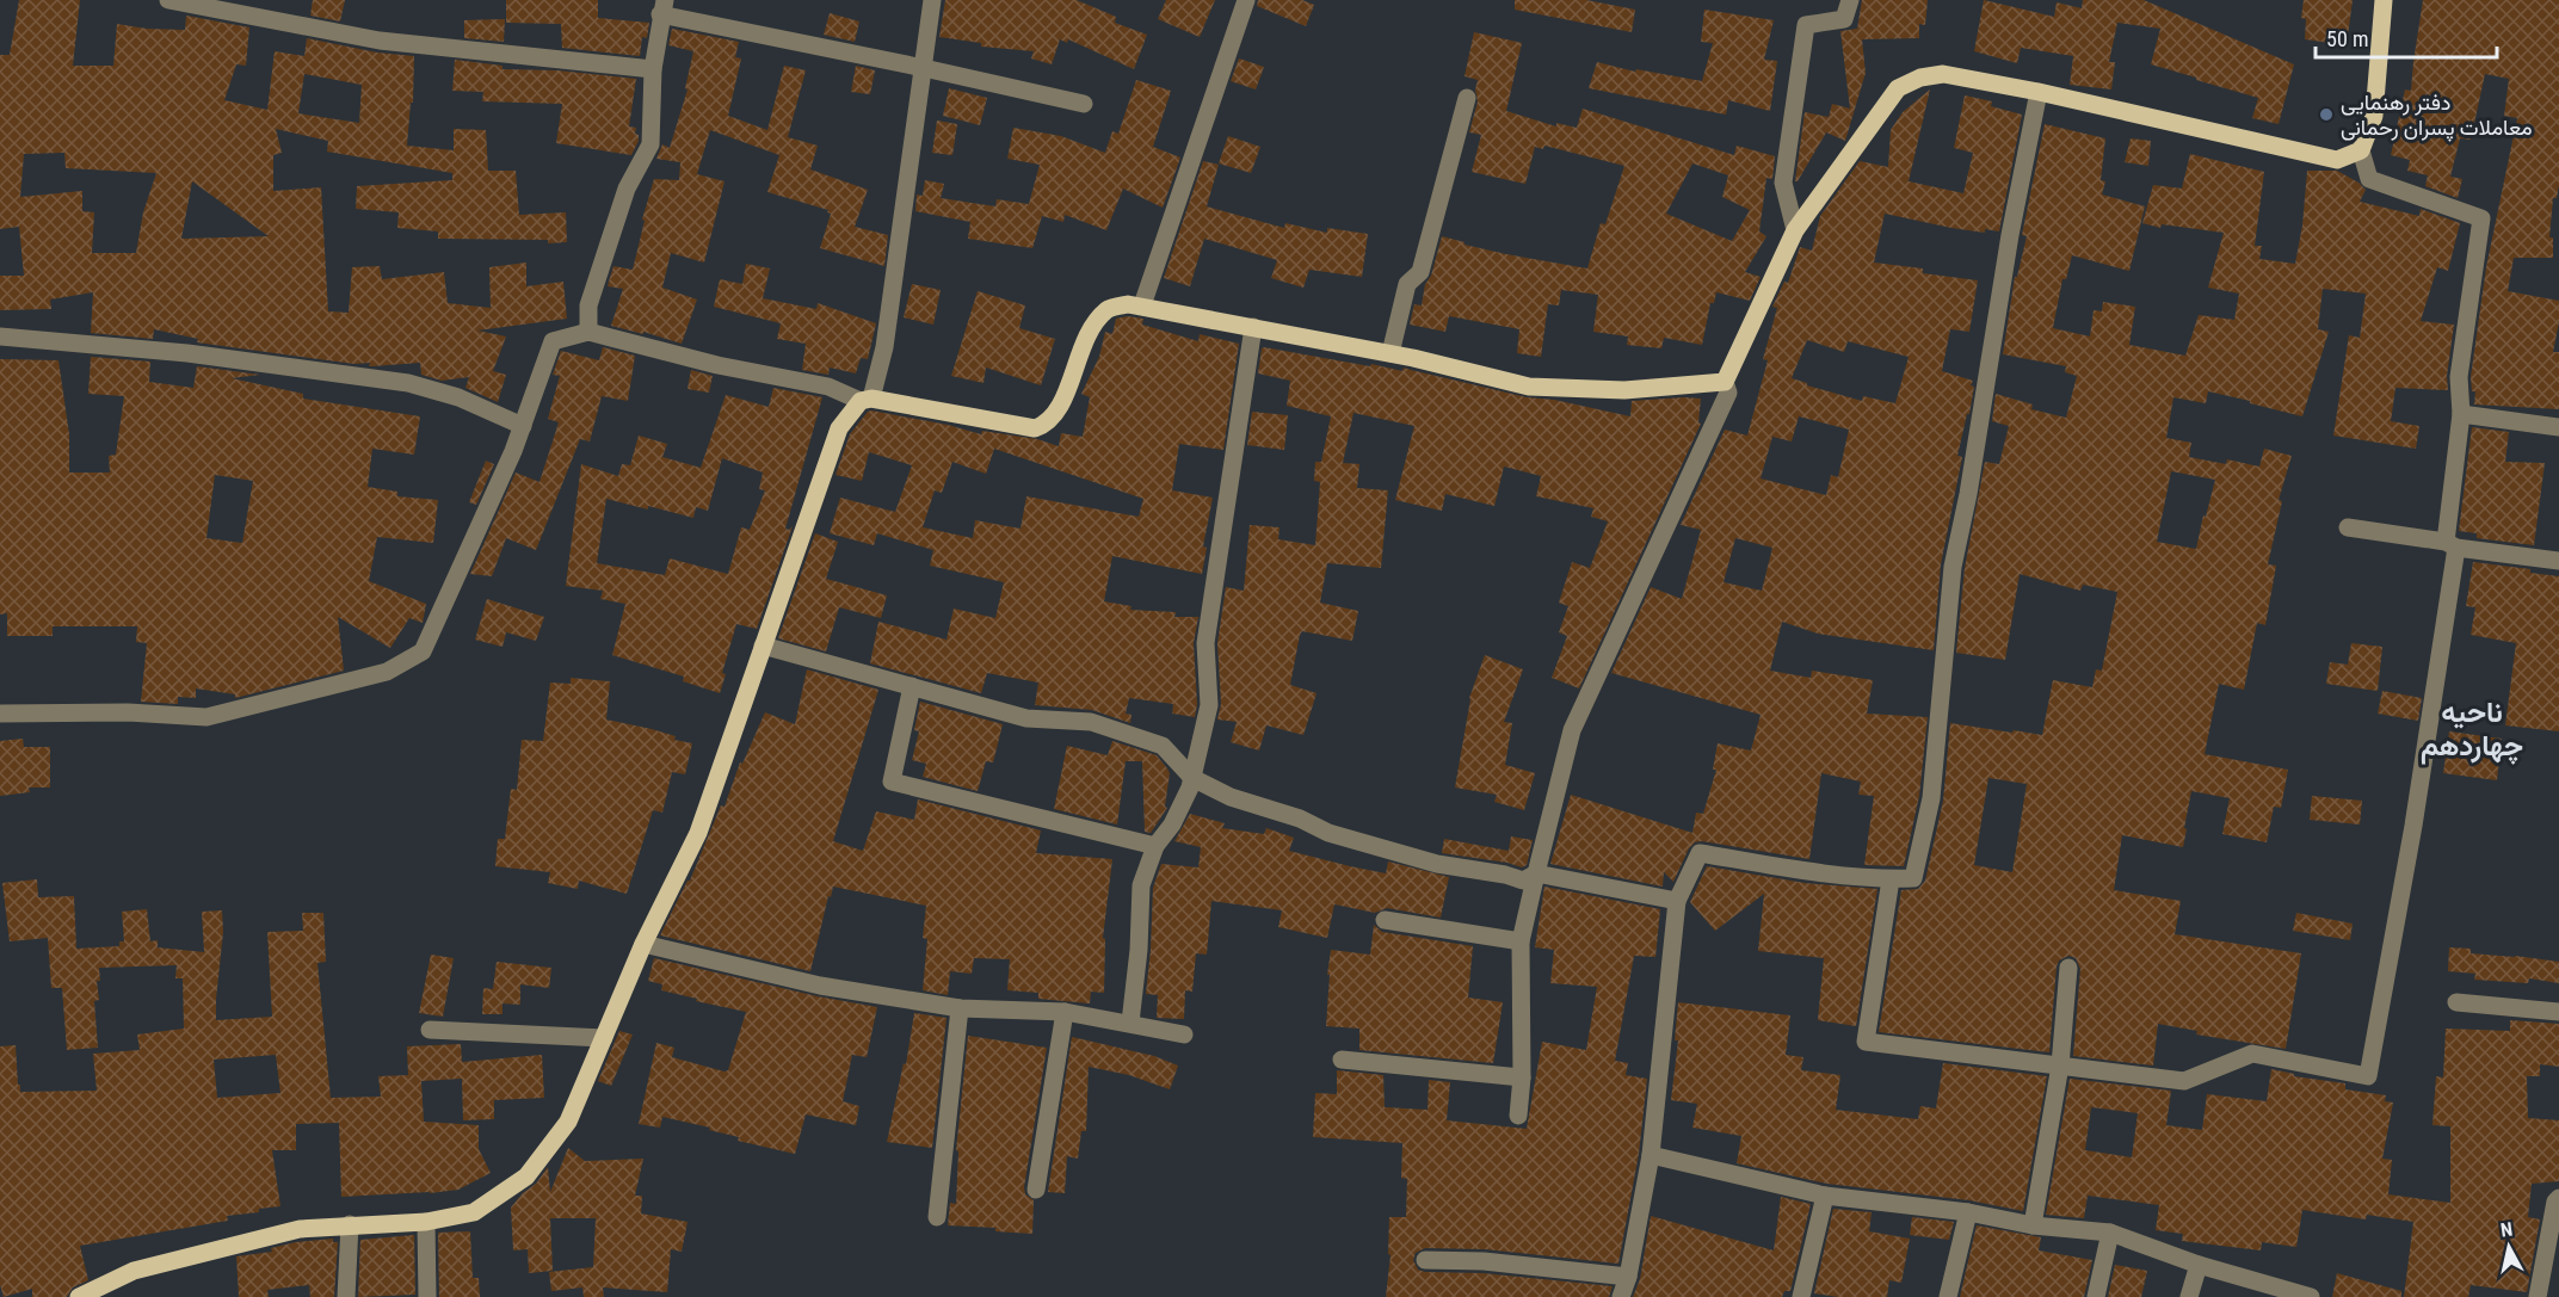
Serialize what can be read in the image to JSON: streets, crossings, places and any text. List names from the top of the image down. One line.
{"districts":["ناحیه چهاردهم"],"places":["دفتر رهنمایی معاملات پسران رحمانی"],"scale_bar":"50 m","north":"top"}
